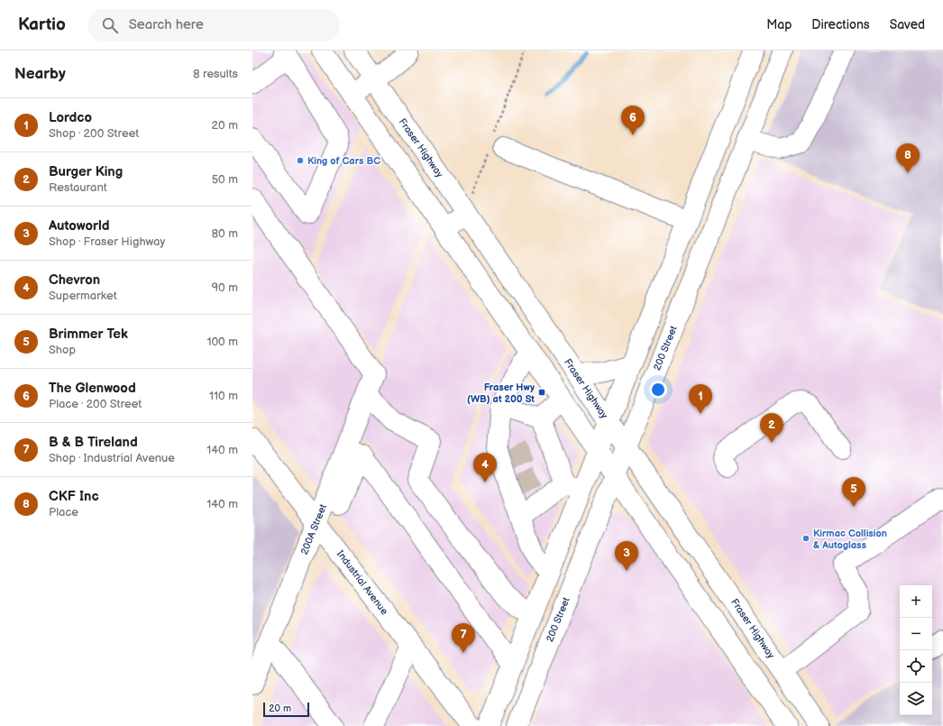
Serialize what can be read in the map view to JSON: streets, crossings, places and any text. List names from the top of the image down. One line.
{"streets":{"main road":["Fraser Highway","200 Street","200A Street","Industrial Avenue"]},"crossings":[["Fraser Highway","200 Street"],["200A Street","Industrial Avenue"]],"places":{"other":["King of Cars BC","Kirmac Collision & Autoglass"],"transit":["Fraser Hwy (WB) at 200 St"]},"scale_bar":"20 m","page":{"header":"Kartio","search":"Search here","nav":["Map","Directions","Saved"],"heading":["Nearby","8 results"],"list":[{"mark":"1","name":"Lordco","note":"Shop · 200 Street","value":"20 m"},{"mark":"2","name":"Burger King","note":"Restaurant","value":"50 m"},{"mark":"3","name":"Autoworld","note":"Shop · Fraser Highway","value":"80 m"},{"mark":"4","name":"Chevron","note":"Supermarket","value":"90 m"},{"mark":"5","name":"Brimmer Tek","note":"Shop","value":"100 m"},{"mark":"6","name":"The Glenwood","note":"Place · 200 Street","value":"110 m"},{"mark":"7","name":"B & B Tireland","note":"Shop · Industrial Avenue","value":"140 m"},{"mark":"8","name":"CKF Inc","note":"Place","value":"140 m"}],"pins":["6","8","1","2","4","5","3","7"],"map_buttons":["+","−"],"scale":"20 m"}}
